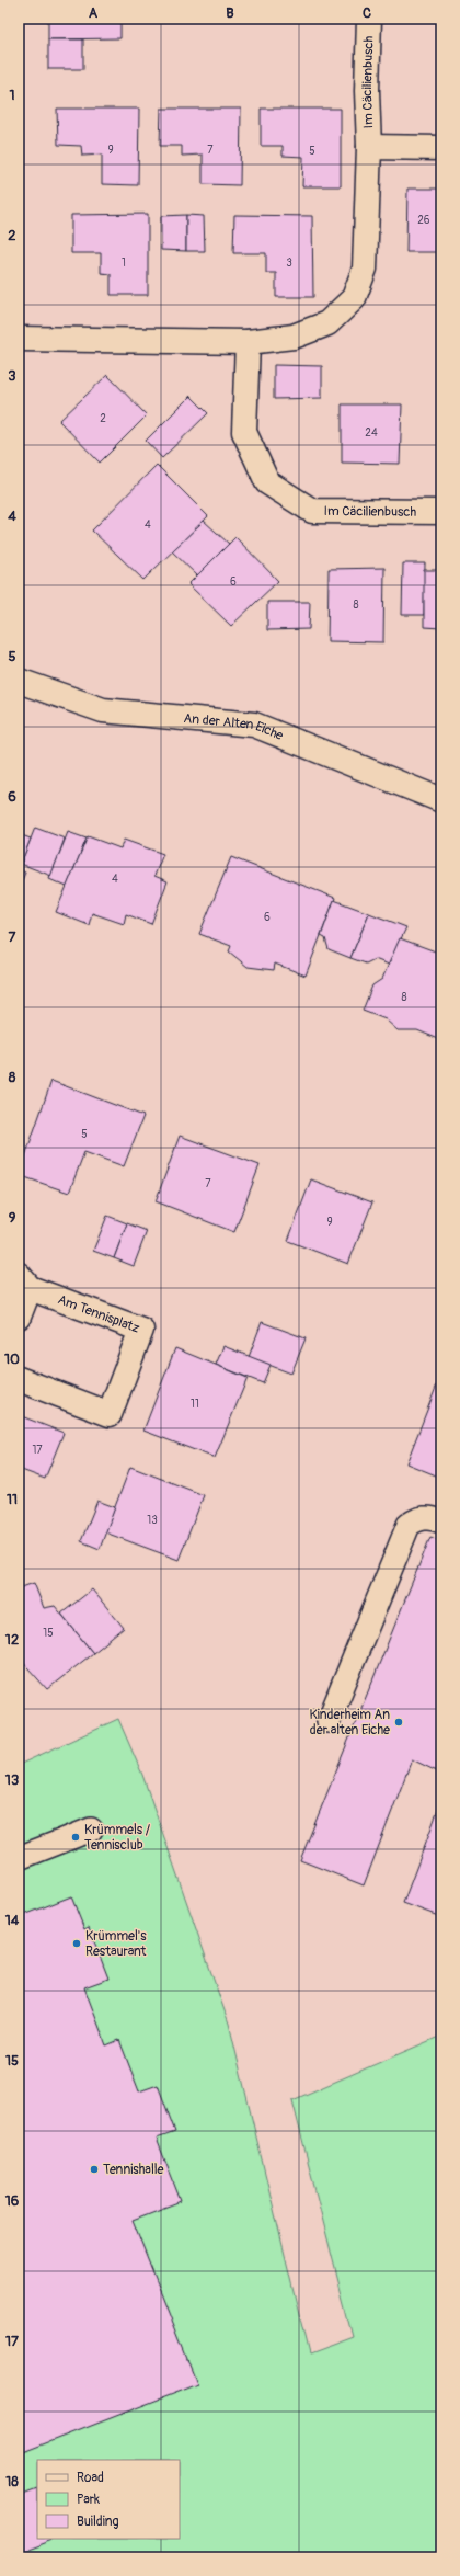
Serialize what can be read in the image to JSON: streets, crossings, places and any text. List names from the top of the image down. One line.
{"streets":{"street":["Im Cäcilienbusch","An der Alten Eiche","Am Tennisplatz"]},"places":["Kinderheim An der alten Eiche","Krümmels / Tennisclub","Krümmel's Restaurant","Tennishalle"],"house_numbers":["9","7","5","26","1","3","2","24","4","6","8","4","6","8","5","7","9","11","17","13","15"],"legend":["Road","Park","Building"],"grid":{"columns":["A","B","C"],"rows":["1","2","3","4","5","6","7","8","9","10","11","12","13","14","15","16","17","18"]}}
